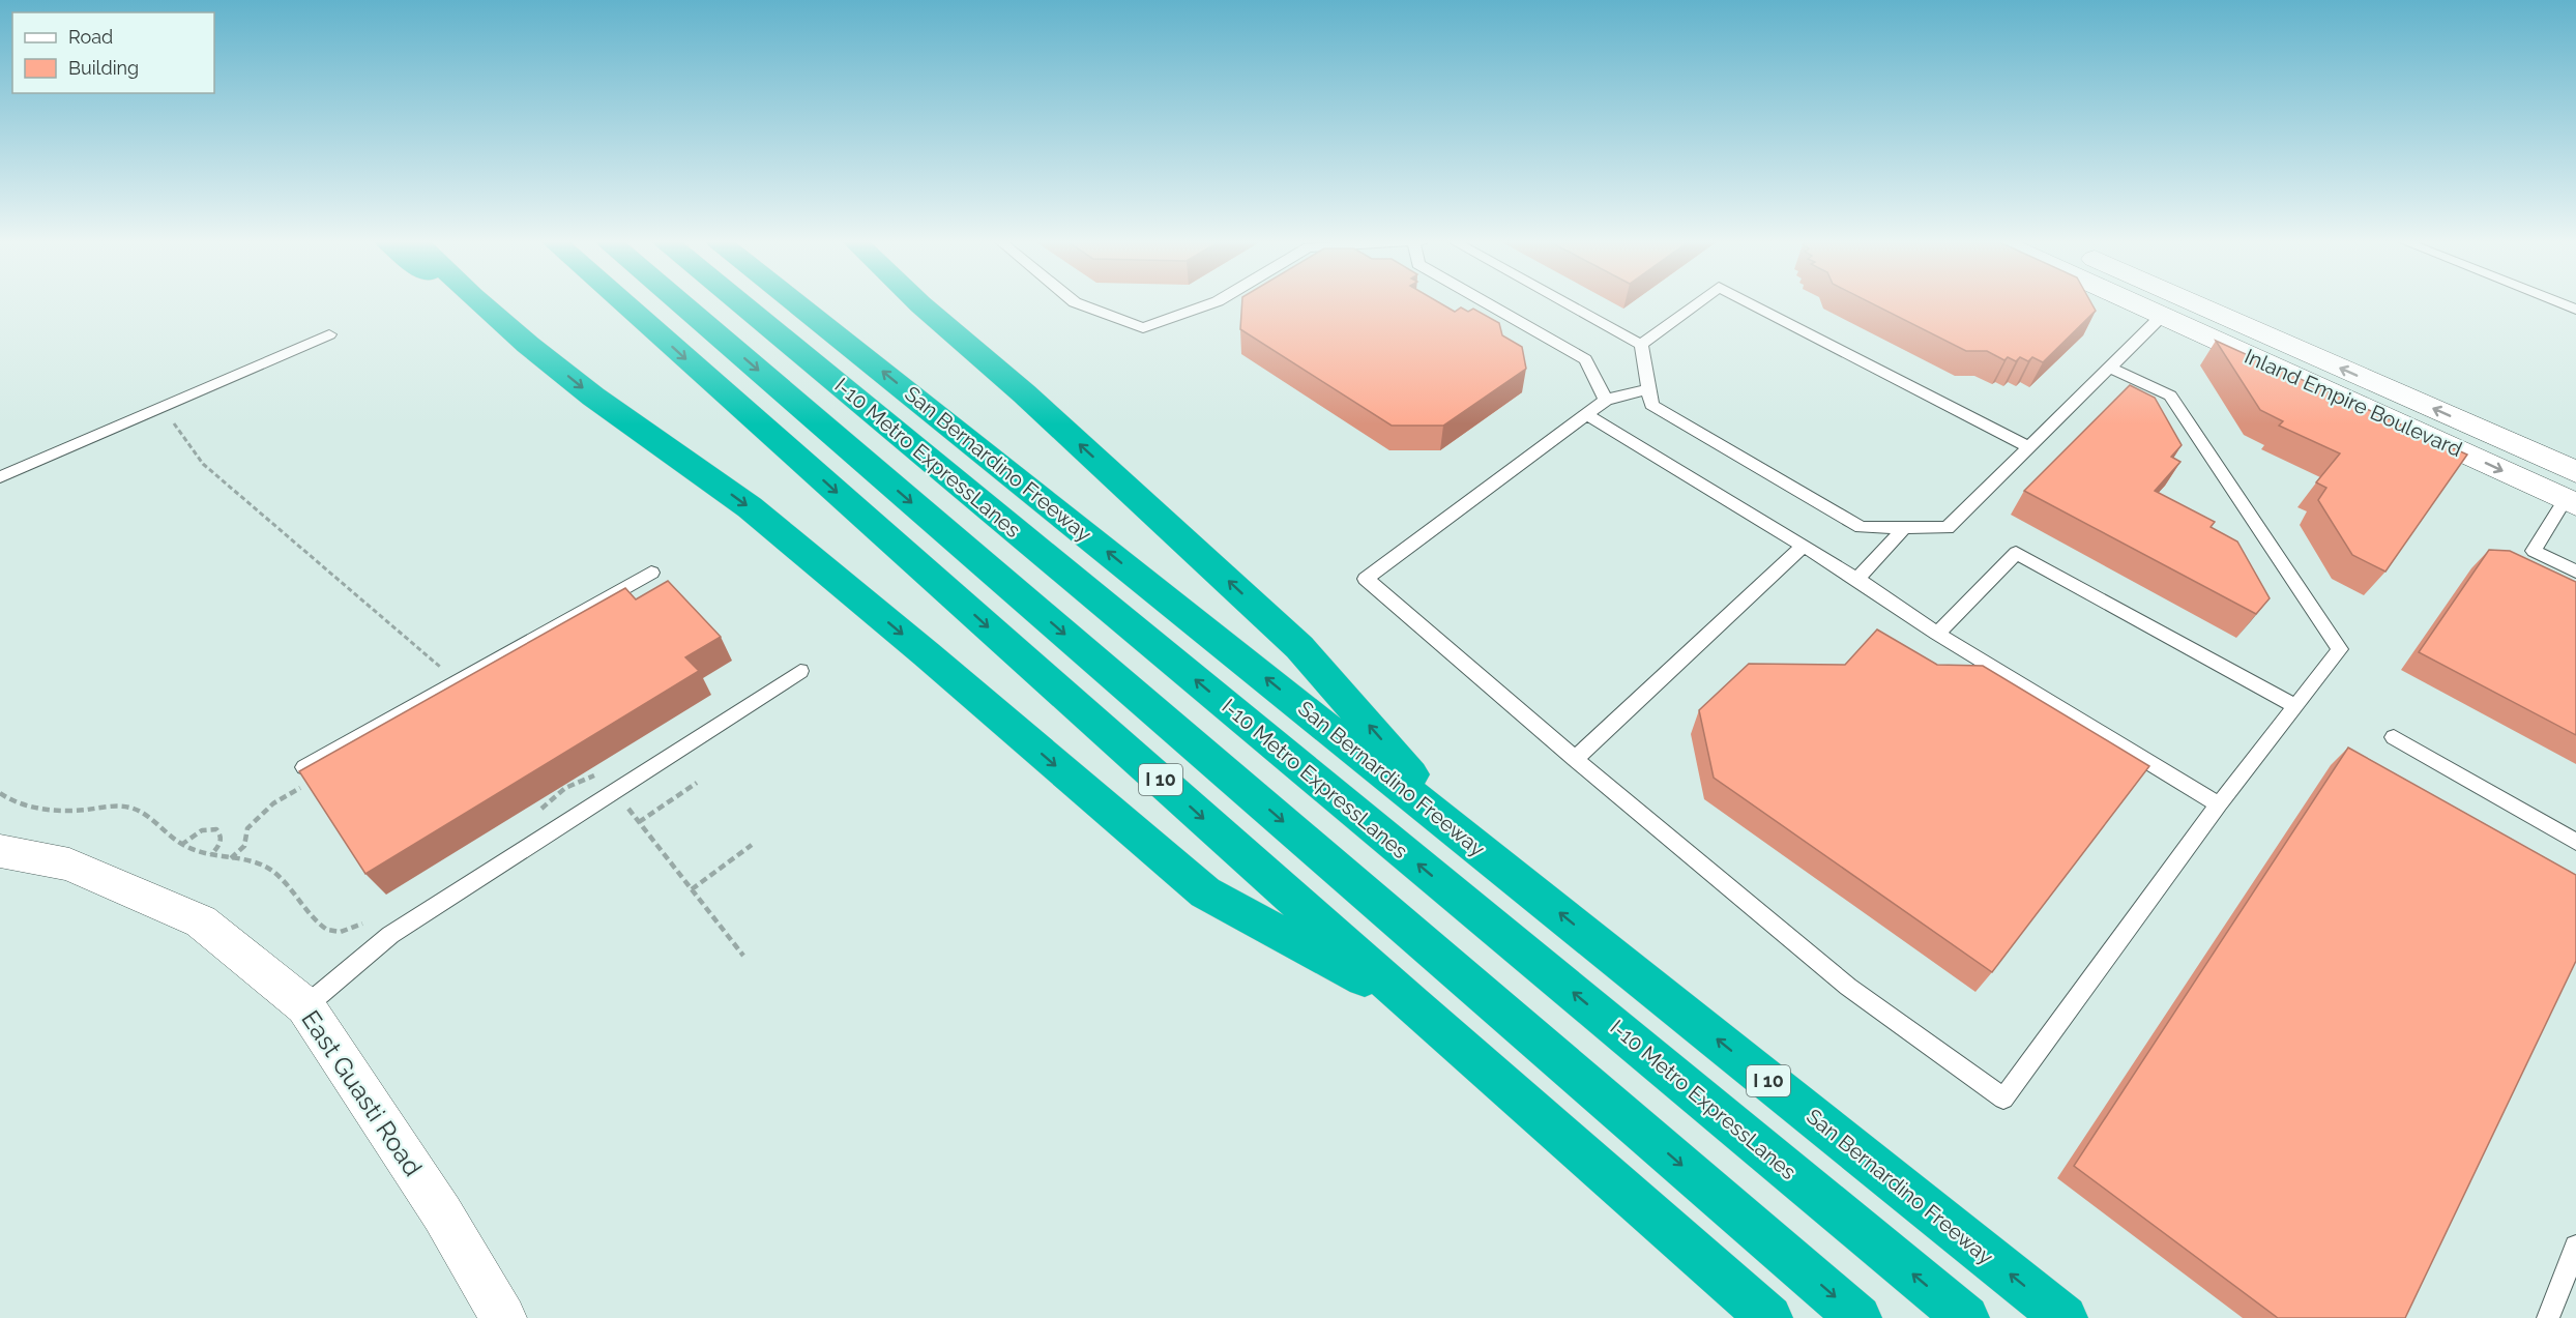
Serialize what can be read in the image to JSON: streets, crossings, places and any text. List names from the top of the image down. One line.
{"streets":{"highway":["I-10 Metro ExpressLanes","San Bernardino Freeway","I 10"],"main road":["Inland Empire Boulevard","East Guasti Road"]},"legend":["Road","Building"]}
